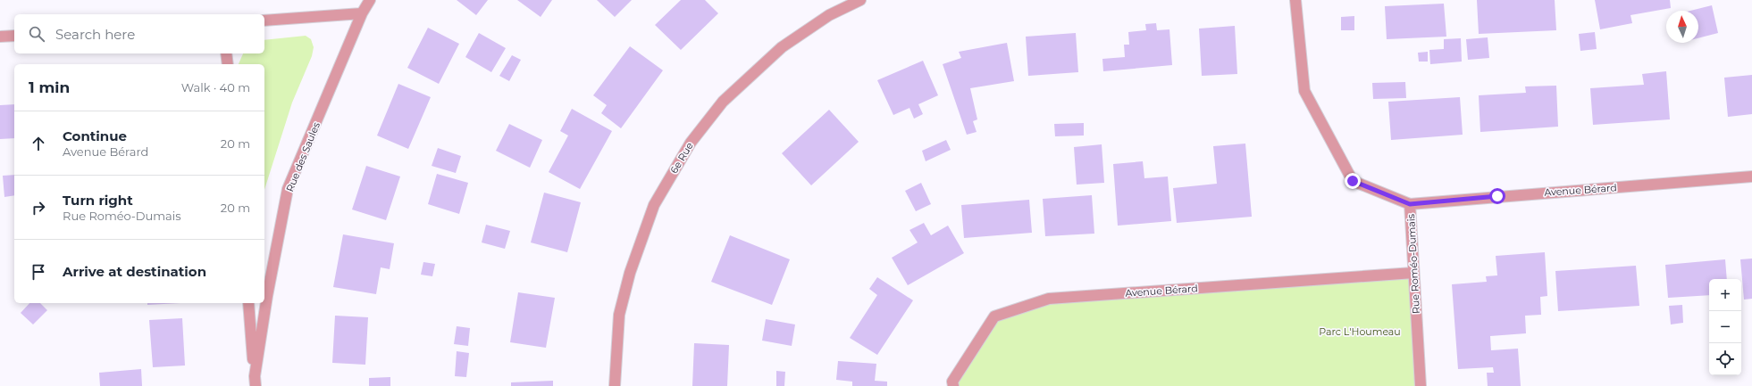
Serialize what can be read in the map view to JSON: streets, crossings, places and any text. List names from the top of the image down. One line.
{"streets":{"street":["Rue des Saules","6e Rue","Avenue Bérard","Rue Roméo-Dumais"]},"crossings":[["Avenue Bérard","Rue Roméo-Dumais"]],"parks":["Parc L'Houmeau"],"north":"top","page":{"search":"Search here","heading":["1 min","Walk · 40 m"],"list":[["Continue","Avenue Bérard","20 m"],["Turn right","Rue Roméo-Dumais","20 m"],"Arrive at destination"],"map_buttons":["+","−"]}}
